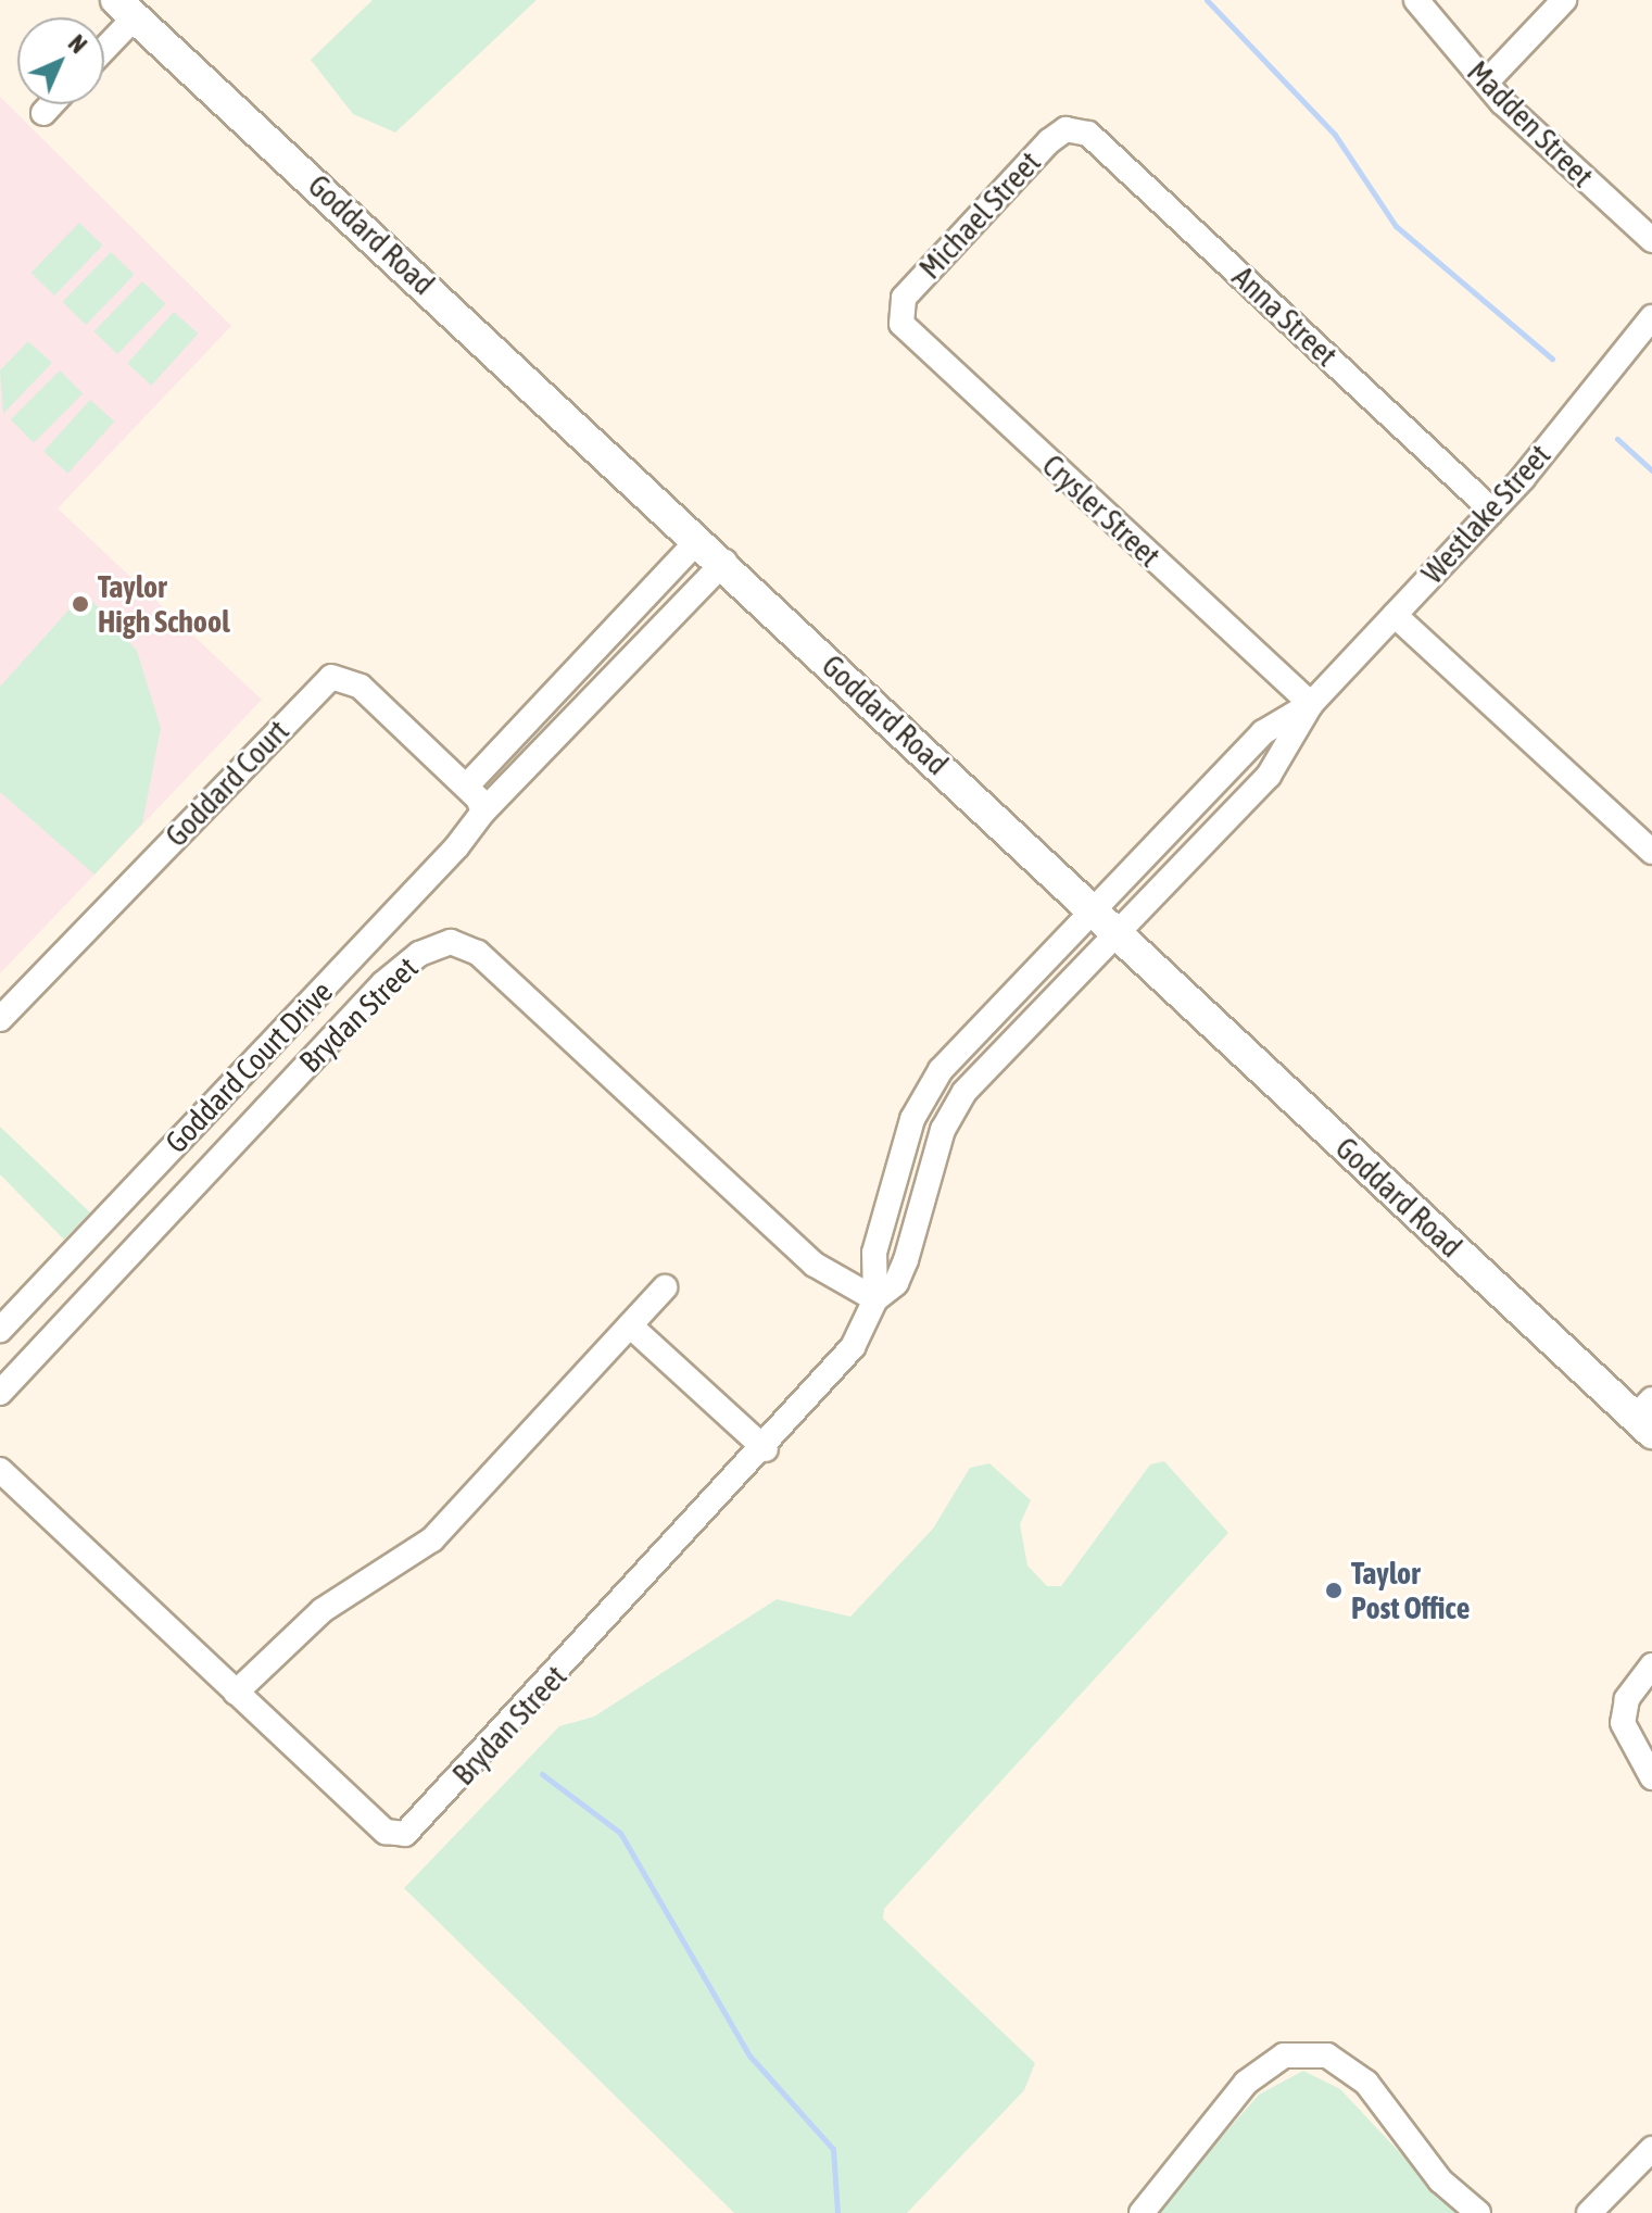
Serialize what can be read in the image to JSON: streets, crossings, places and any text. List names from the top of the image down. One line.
{"streets":{"main road":["Goddard Road"],"street":["Madden Street","Michael Street","Anna Street","Crysler Street","Westlake Street","Goddard Court","Brydan Street","Goddard Court Drive"]},"crossings":[["Michael Street","Anna Street"],["Michael Street","Crysler Street"],["Goddard Road","Westlake Street"],["Goddard Road","Brydan Street"],["Anna Street","Westlake Street"],["Crysler Street","Westlake Street"],["Westlake Street","Brydan Street"],["Goddard Court","Goddard Court Drive"]],"places":["Taylor High School","Taylor Post Office"],"north":"top right"}
